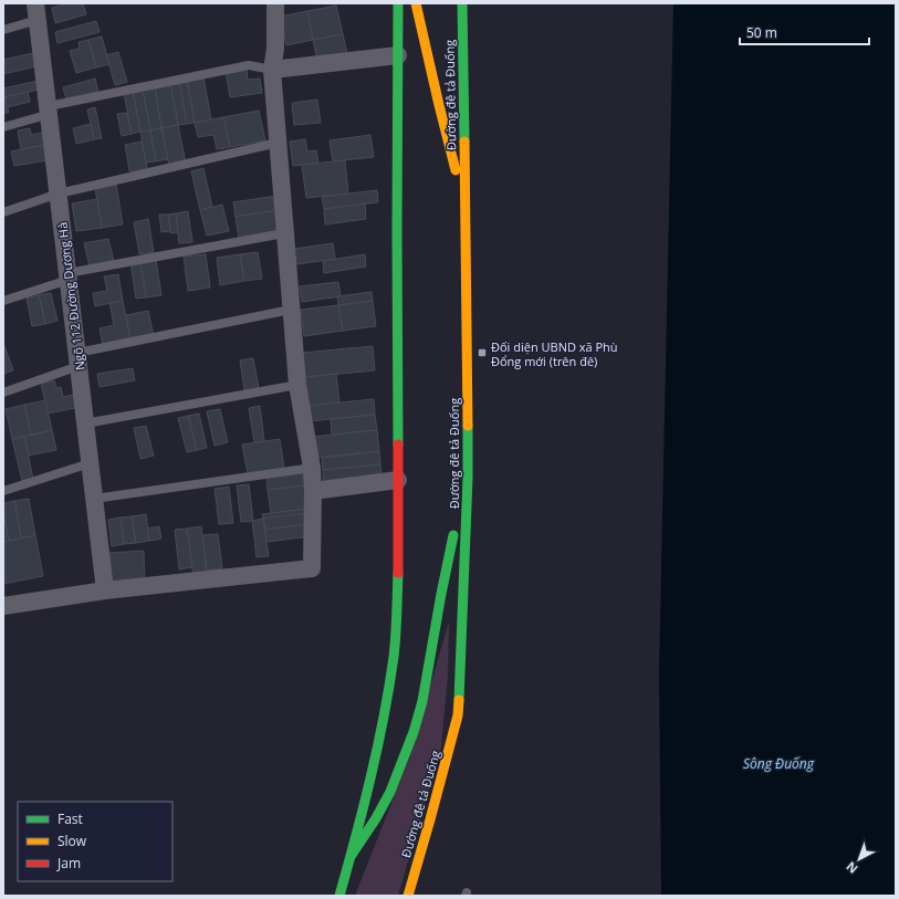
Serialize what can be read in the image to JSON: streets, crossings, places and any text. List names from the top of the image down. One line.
{"streets":{"main road":["Đường đê tả Đuống"],"street":["Ngõ 112 Đường Dương Hà"]},"water":["Sông Đuống"],"places":{"transit":["Đối diện UBND xã Phù Đổng mới (trên đê)"]},"legend":["Fast","Slow","Jam"],"scale_bar":"50 m","north":"bottom left"}
